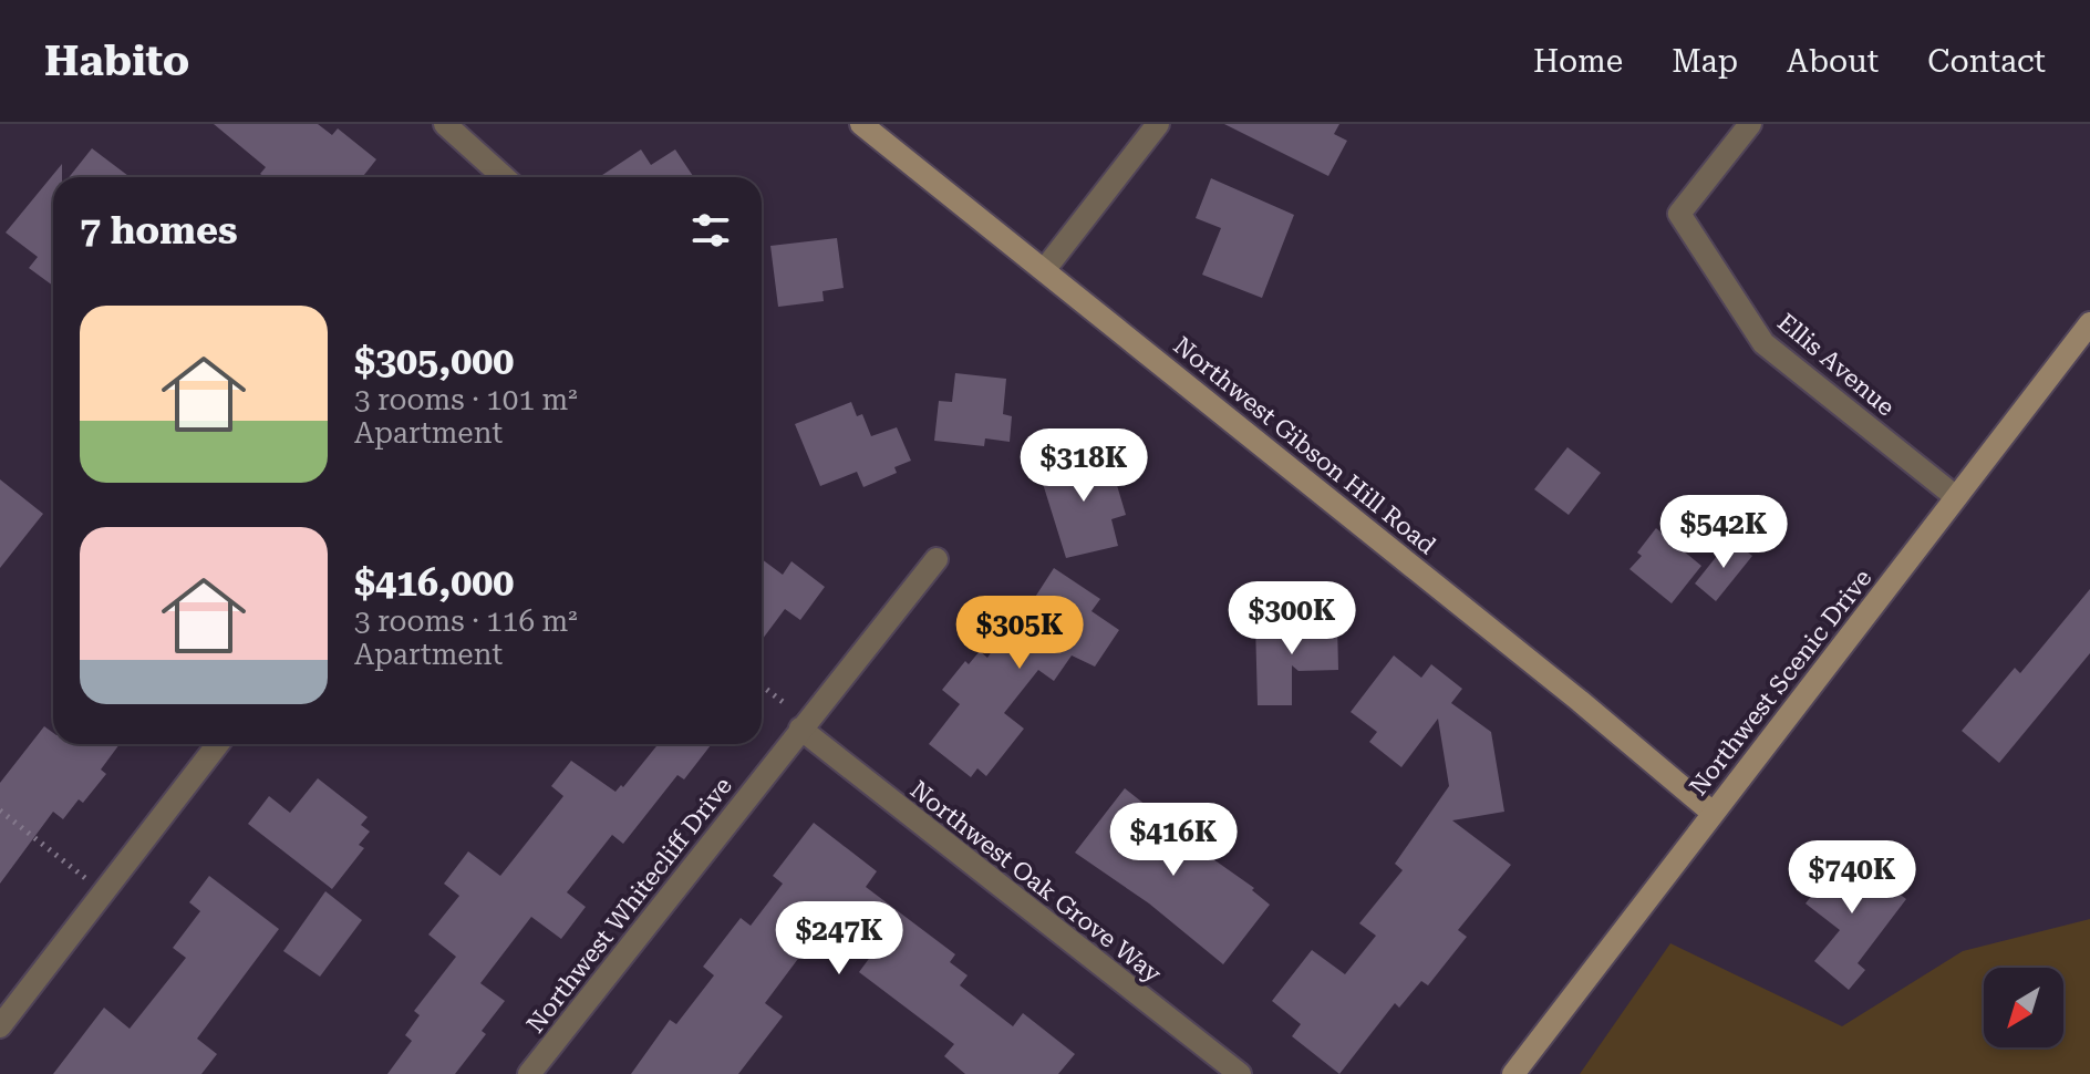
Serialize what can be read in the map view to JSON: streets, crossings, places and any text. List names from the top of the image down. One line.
{"streets":{"main road":["Northwest Gibson Hill Road","Northwest Scenic Drive"],"street":["Ellis Avenue","Northwest Oak Grove Way","Northwest Whitecliff Drive"]},"crossings":[["Ellis Avenue","Northwest Scenic Drive"],["Northwest Gibson Hill Road","Northwest Scenic Drive"],["Northwest Oak Grove Way","Northwest Whitecliff Drive"]],"north":"bottom left","page":{"header":"Habito","nav":["Home","Map","About","Contact"],"heading":"7 homes","list":[{"name":"$305,000","note":"3 rooms · 101 m² · Apartment"},{"name":"$416,000","note":"3 rooms · 116 m² · Apartment"}],"price":["$318K","$542K","$300K","$305K","$416K","$740K","$247K"]}}
